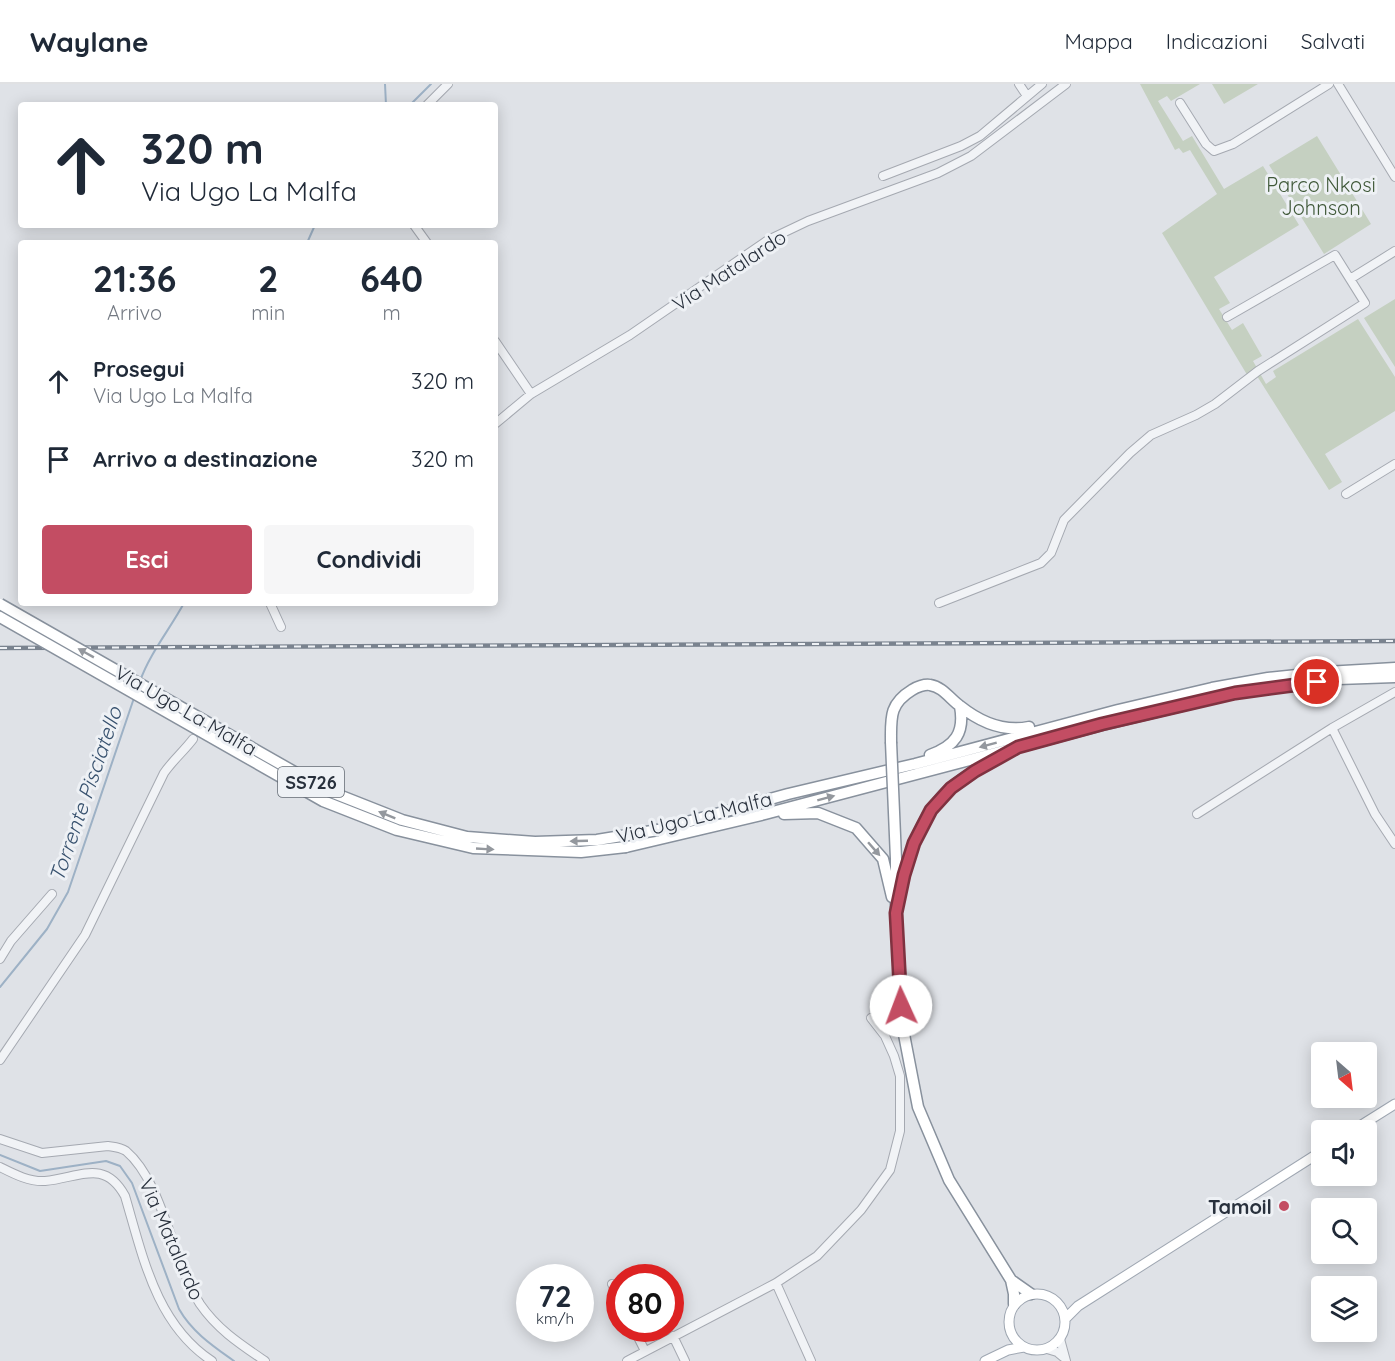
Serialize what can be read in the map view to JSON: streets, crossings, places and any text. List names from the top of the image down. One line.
{"streets":{"highway":["Via Ugo La Malfa","SS726"],"street":["Via Matalardo"]},"water":["Torrente Pisciatello"],"parks":["Parco Nkosi Johnson"],"places":["Tamoil"],"north":"bottom right","page":{"header":"Waylane","nav":["Mappa","Indicazioni","Salvati"],"turn":["320 m","Via Ugo La Malfa"],"eta":["21:36","Arrivo","2","min","640","m"],"list":[{"name":"Prosegui","note":"Via Ugo La Malfa","value":"320 m"},{"name":"Arrivo a destinazione","value":"320 m"}],"buttons":["Esci","Condividi"],"speed":"72 km/h","limit":"80"}}
